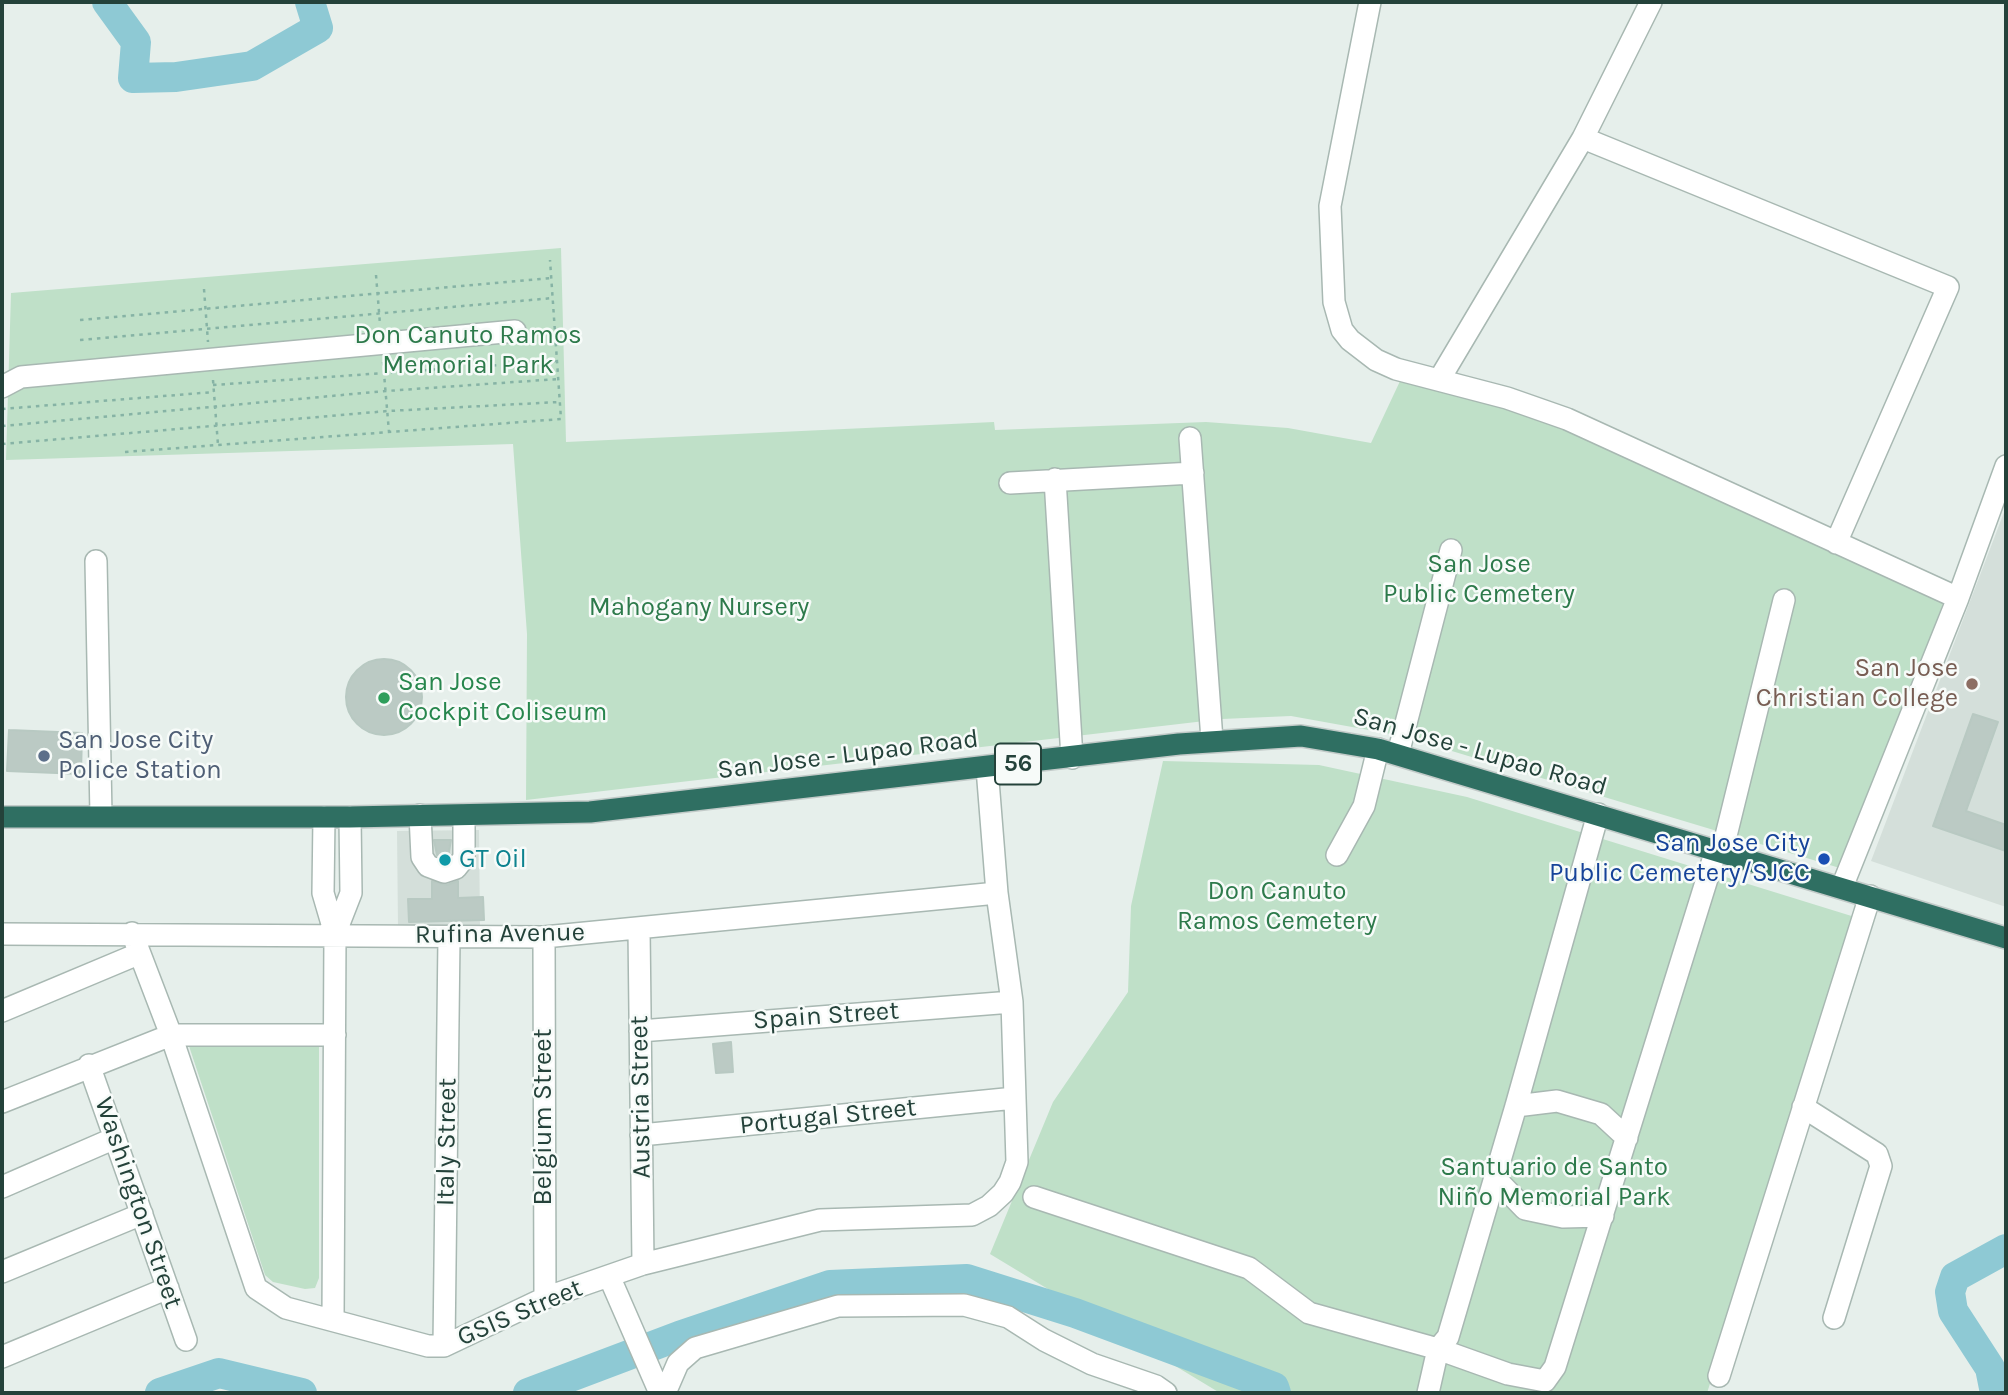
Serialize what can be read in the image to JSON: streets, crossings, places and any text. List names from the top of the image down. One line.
{"streets":{"highway":["San Jose - Lupao Road","56"],"street":["Rufina Avenue","Spain Street","Austria Street","Belgium Street","Portugal Street","Italy Street","Washington Street","GSIS Street"]},"crossings":[["Rufina Avenue","Austria Street"],["Rufina Avenue","Belgium Street"],["Rufina Avenue","Italy Street"],["Rufina Avenue","GSIS Street"],["Spain Street","Austria Street"],["Austria Street","Portugal Street"],["Austria Street","GSIS Street"],["Belgium Street","GSIS Street"],["Portugal Street","GSIS Street"],["Italy Street","GSIS Street"]],"parks":["Don Canuto Ramos Memorial Park","San Jose Public Cemetery","Mahogany Nursery","Don Canuto Ramos Cemetery","Santuario de Santo Niño Memorial Park"],"places":["San Jose Christian College","San Jose Cockpit Coliseum","San Jose City Police Station","San Jose City Public Cemetery/SJCC","GT Oil"]}
